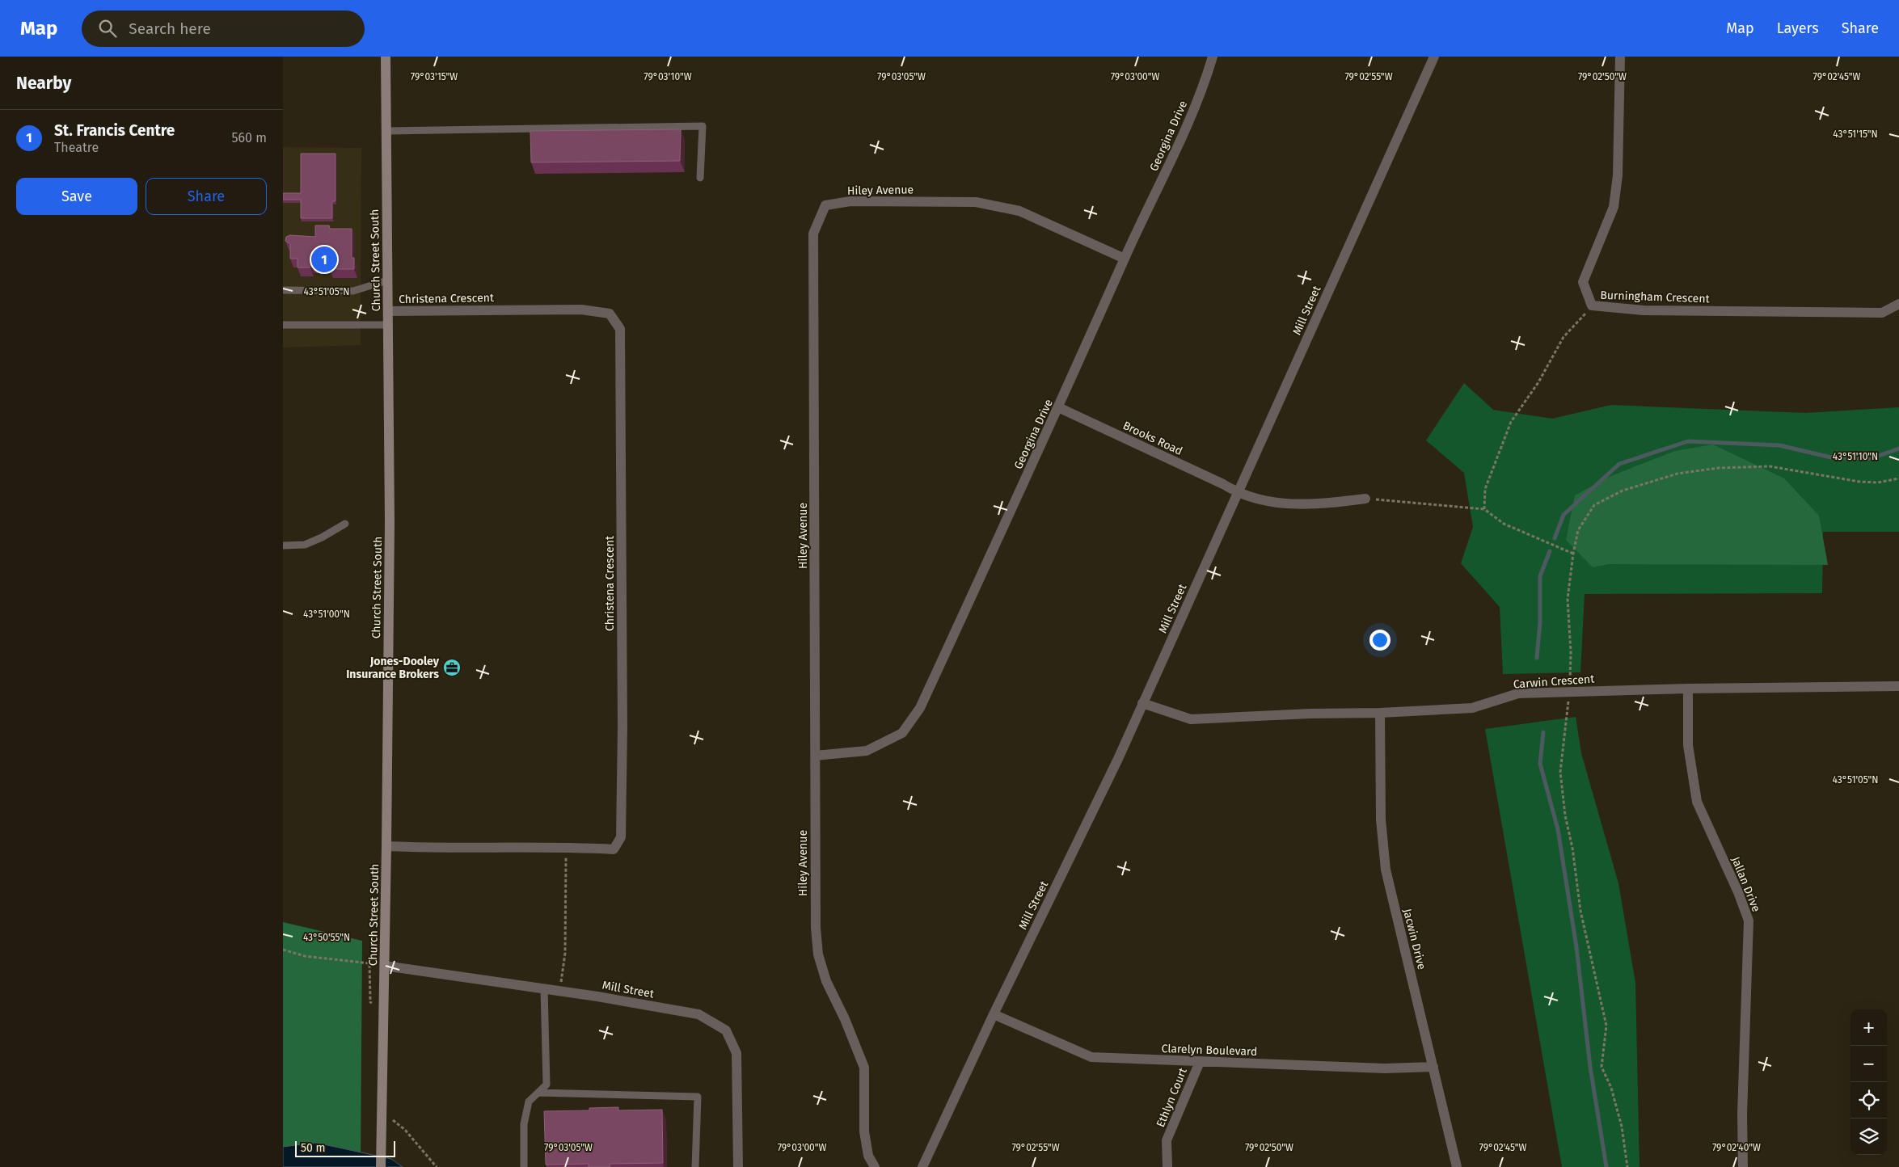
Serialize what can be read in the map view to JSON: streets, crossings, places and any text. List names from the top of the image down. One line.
{"streets":{"main road":["Church Street South"],"street":["Georgina Drive","Hiley Avenue","Burningham Crescent","Christena Crescent","Mill Street","Brooks Road","Carwin Crescent","Jallan Drive","Jacwin Drive","Clarelyn Boulevard","Ethlyn Court"]},"crossings":[["Georgina Drive","Hiley Avenue"],["Georgina Drive","Brooks Road"],["Church Street South","Christena Crescent"],["Church Street South","Mill Street"],["Mill Street","Brooks Road"],["Mill Street","Carwin Crescent"],["Mill Street","Clarelyn Boulevard"],["Carwin Crescent","Jallan Drive"],["Carwin Crescent","Jacwin Drive"],["Jacwin Drive","Clarelyn Boulevard"],["Clarelyn Boulevard","Ethlyn Court"]],"places":{"office":["Jones-Dooley Insurance Brokers"]},"scale_bar":"50 m","page":{"header":"Map","search":"Search here","nav":["Map","Layers","Share"],"heading":"Nearby","list":[{"mark":"1","name":"St. Francis Centre","note":"Theatre","value":"560 m"}],"buttons":["Save","Share"],"pins":"1","map_buttons":["+","−"],"scale":"50 m"},"coordinates":["79°03'15\"W","79°03'10\"W","79°03'05\"W","79°03'00\"W","79°02'55\"W","79°02'50\"W","79°02'45\"W","43°51'15\"N","43°51'05\"N","43°51'10\"N","43°51'00\"N","43°50'55\"N","79°02'40\"W"]}
